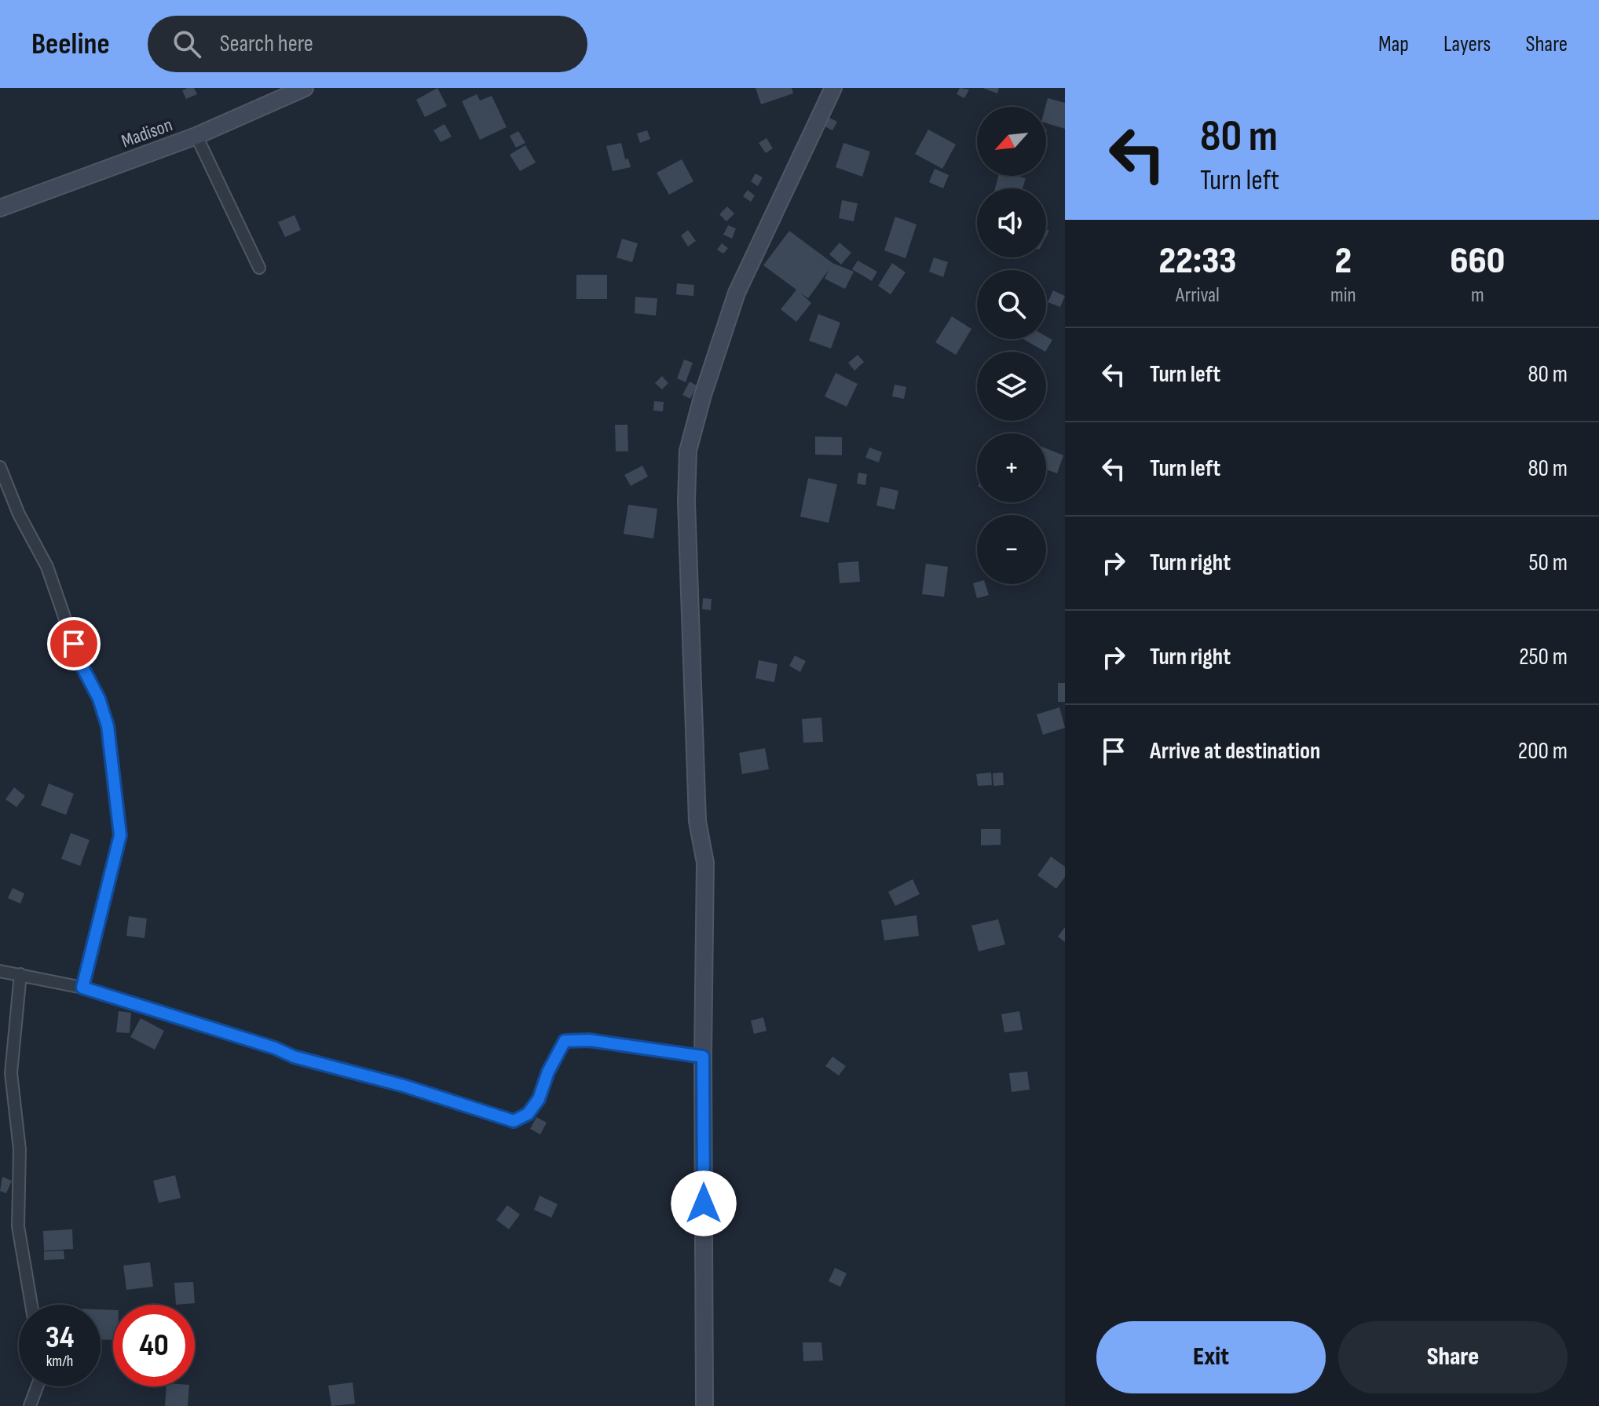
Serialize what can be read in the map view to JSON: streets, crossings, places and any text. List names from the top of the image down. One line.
{"streets":{"street":["Madison"]},"north":"bottom left","page":{"header":"Beeline","search":"Search here","nav":["Map","Layers","Share"],"turn":["80 m","Turn left"],"map_buttons":["+","−"],"eta":["22:33","Arrival","2","min","660","m"],"list":[{"name":"Turn left","value":"80 m"},{"name":"Turn left","value":"80 m"},{"name":"Turn right","value":"50 m"},{"name":"Turn right","value":"250 m"},{"name":"Arrive at destination","value":"200 m"}],"speed":"34 km/h","limit":"40","buttons":["Exit","Share"]}}
